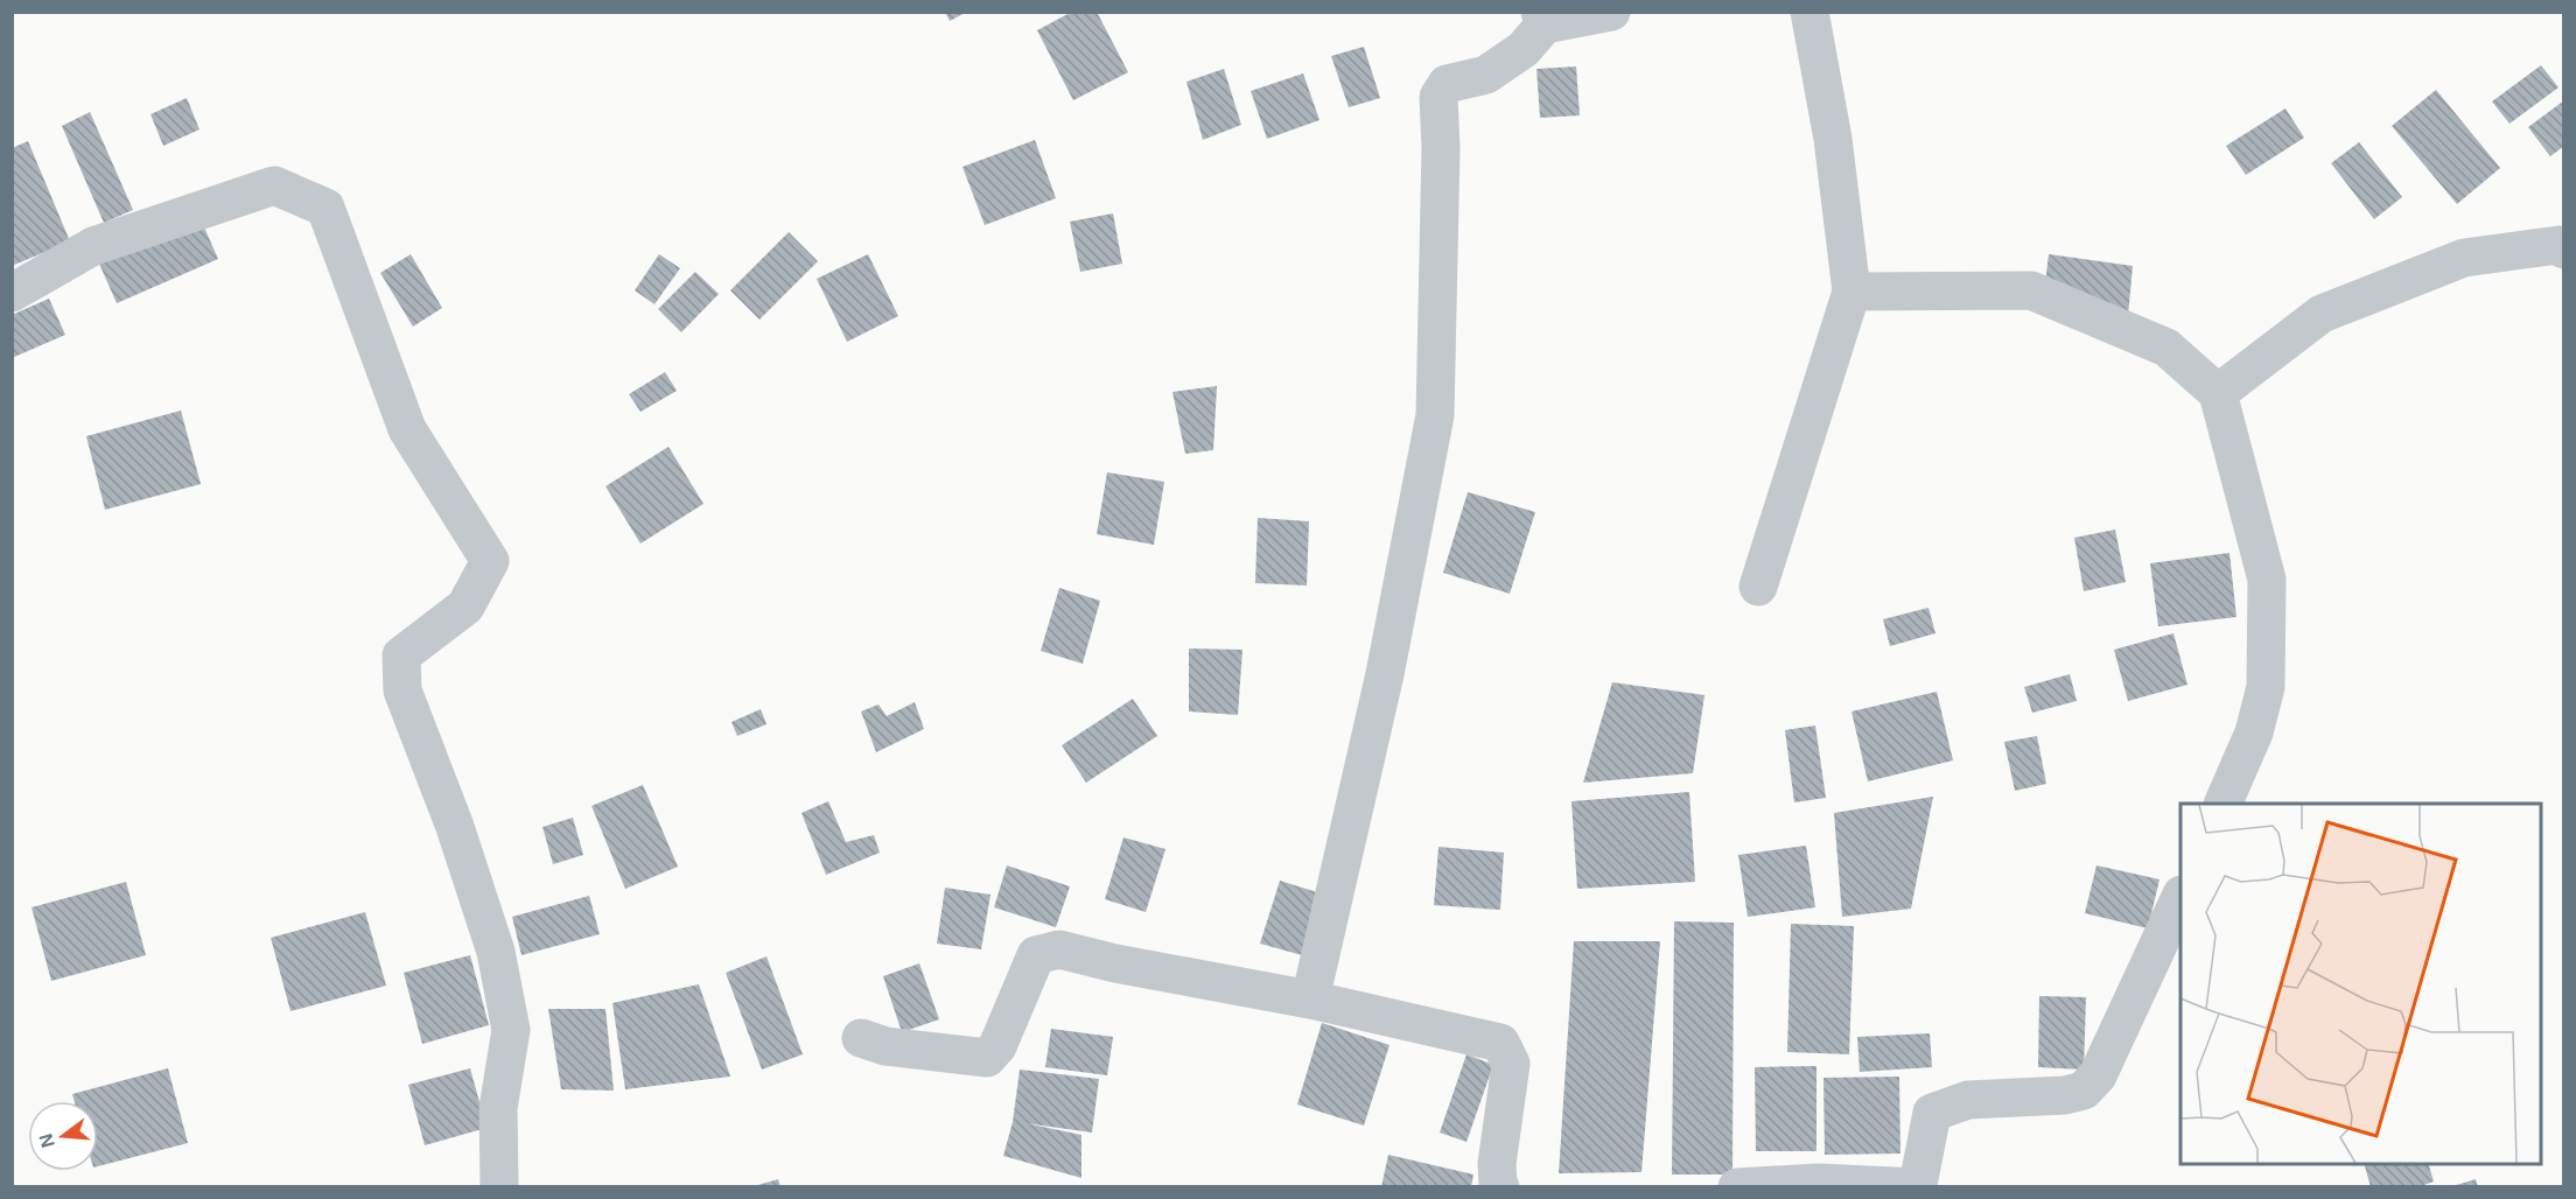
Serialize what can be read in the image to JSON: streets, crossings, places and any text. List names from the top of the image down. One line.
{"north":"left"}
